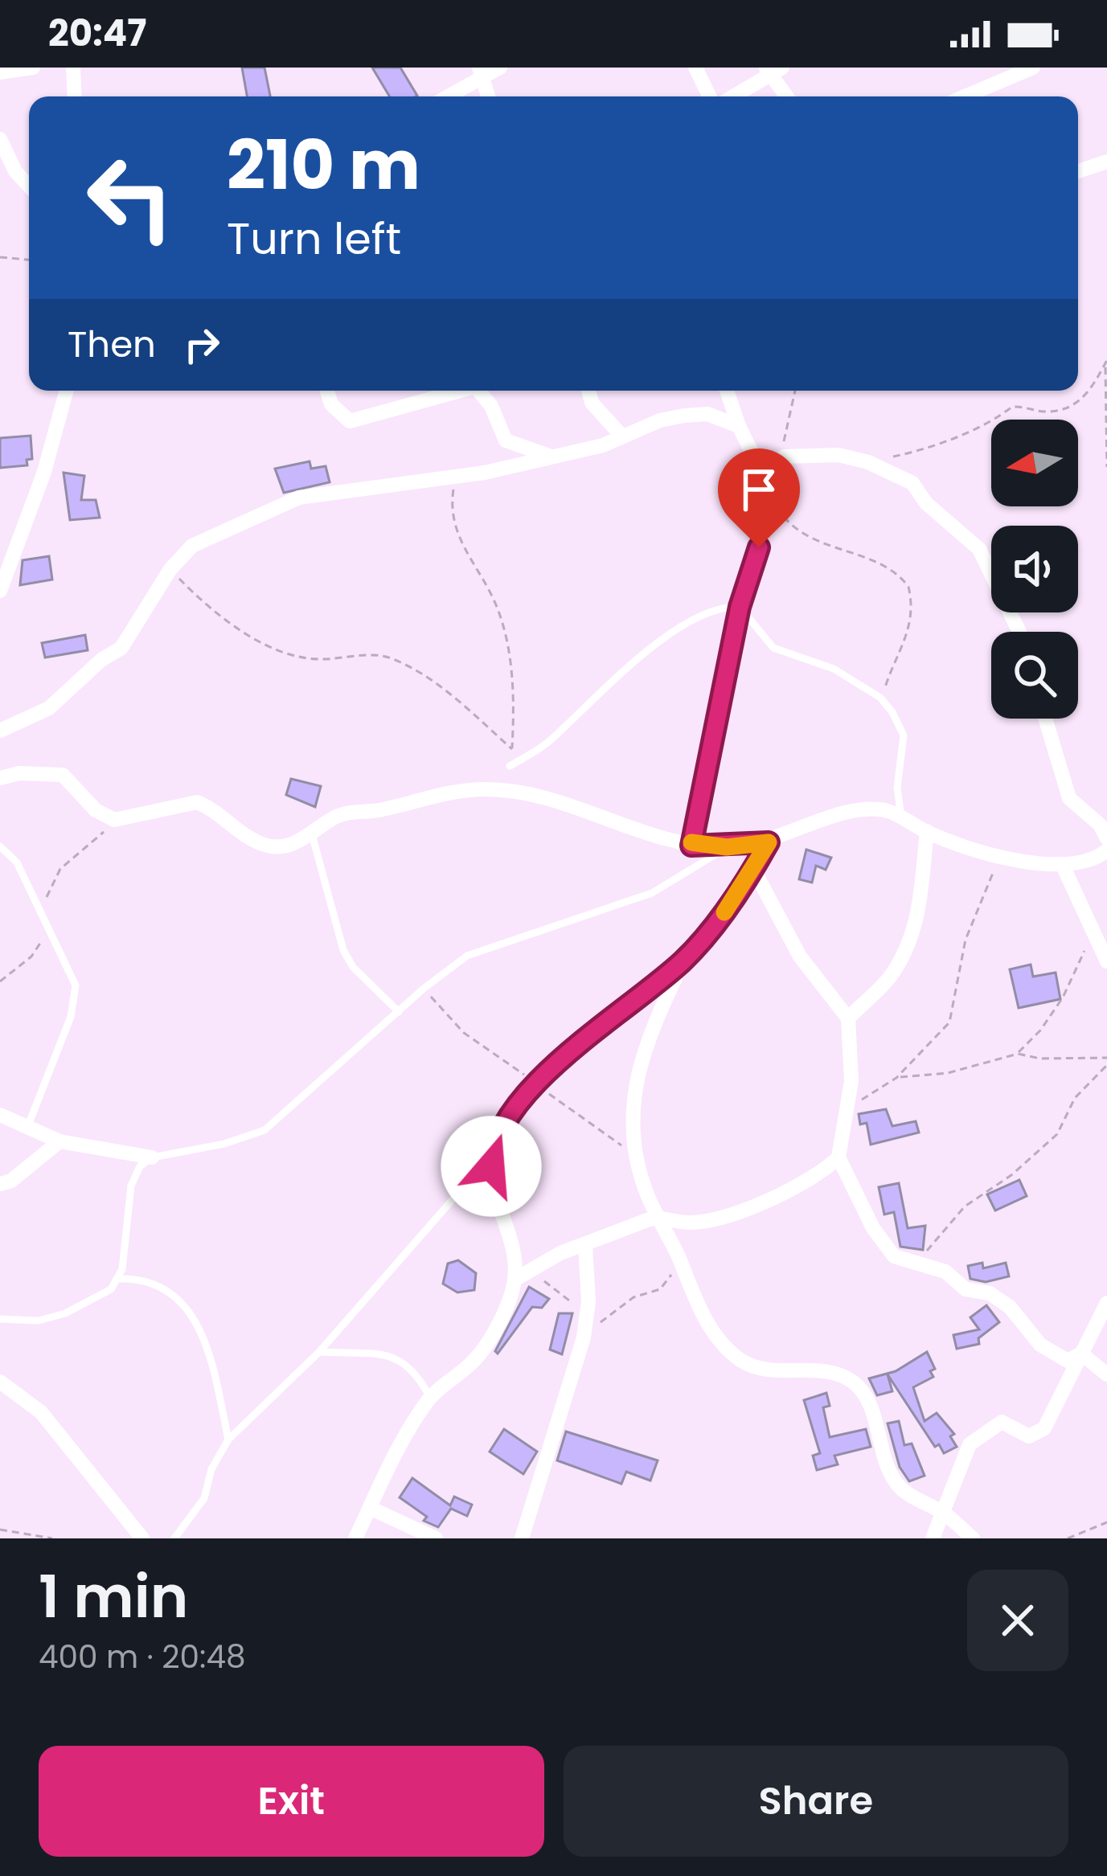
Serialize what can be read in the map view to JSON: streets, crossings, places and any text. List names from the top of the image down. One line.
{"north":"left","page":{"status":"20:47","turn":["210 m","Turn left"],"then":"Then","heading":["1 min","400 m · 20:48"],"buttons":["Exit","Share"]}}
